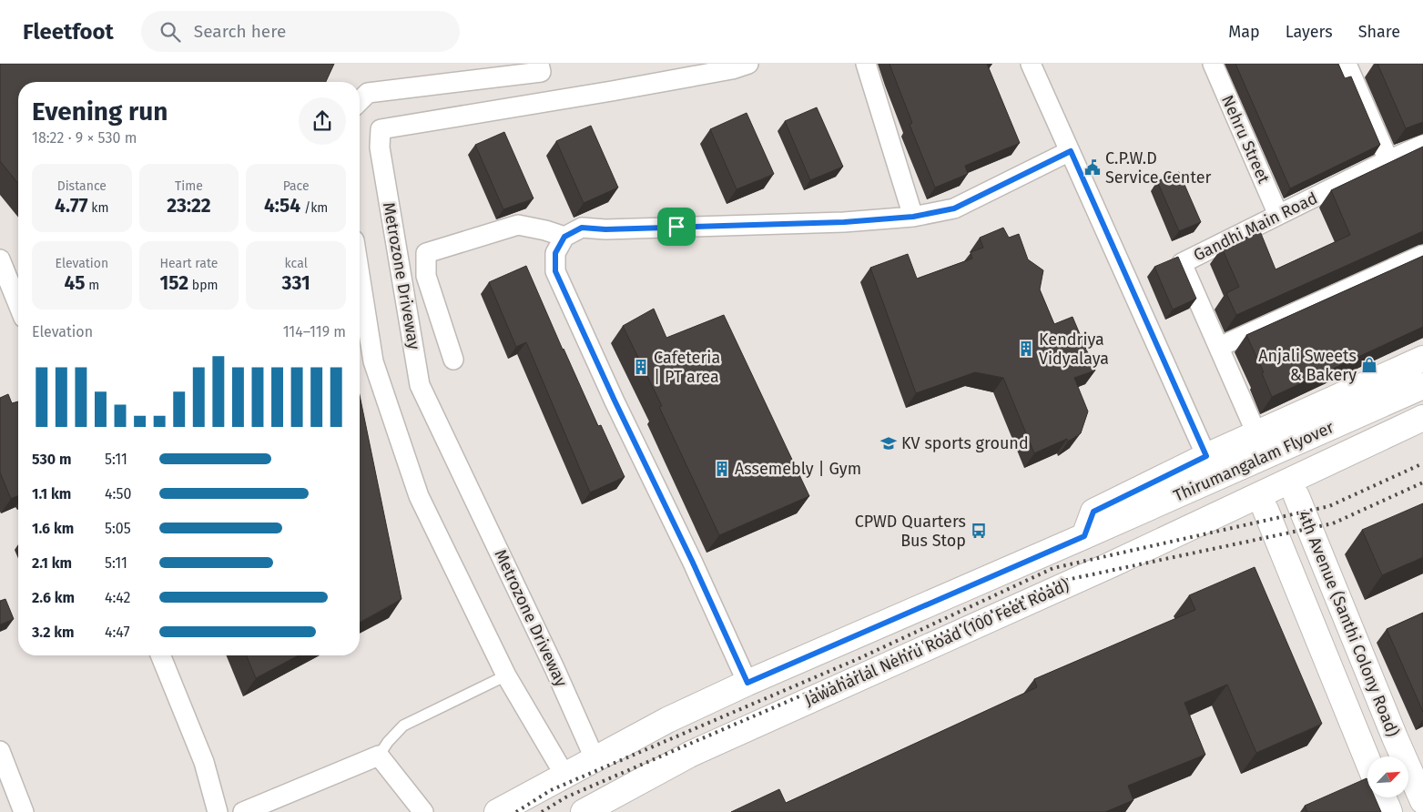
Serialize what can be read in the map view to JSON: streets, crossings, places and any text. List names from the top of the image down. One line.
{"streets":{"main road":["Thirumangalam Flyover","4th Avenue (Santhi Colony Road)","Jawaharlal Nehru Road (100 Feet Road)"],"street":["Nehru Street","Gandhi Main Road","Metrozone Driveway"]},"crossings":[["Nehru Street","Gandhi Main Road"],["Thirumangalam Flyover","Jawaharlal Nehru Road (100 Feet Road)"]],"places":{"public building":["C.P.W.D Service Center"],"building":["Kendriya Vidyalaya","Cafeteria | PT area","Assemebly | Gym"],"shop":["Anjali Sweets & Bakery"],"school or university":["KV sports ground"],"bus stop":["CPWD Quarters Bus Stop"]},"north":"top right","page":{"header":"Fleetfoot","search":"Search here","nav":["Map","Layers","Share"],"heading":["Evening run","18:22 · 9 × 530 m"],"stats":[["Distance","4.77 km"],["Time","23:22"],["Pace","4:54 /km"],["Elevation","45 m"],["Heart rate","152 bpm"],["kcal","331"]],"chart":["Elevation","114–119 m"],"list":[{"name":"530 m","note":"5:11"},{"name":"1.1 km","note":"4:50"},{"name":"1.6 km","note":"5:05"},{"name":"2.1 km","note":"5:11"},{"name":"2.6 km","note":"4:42"},{"name":"3.2 km","note":"4:47"}]}}
